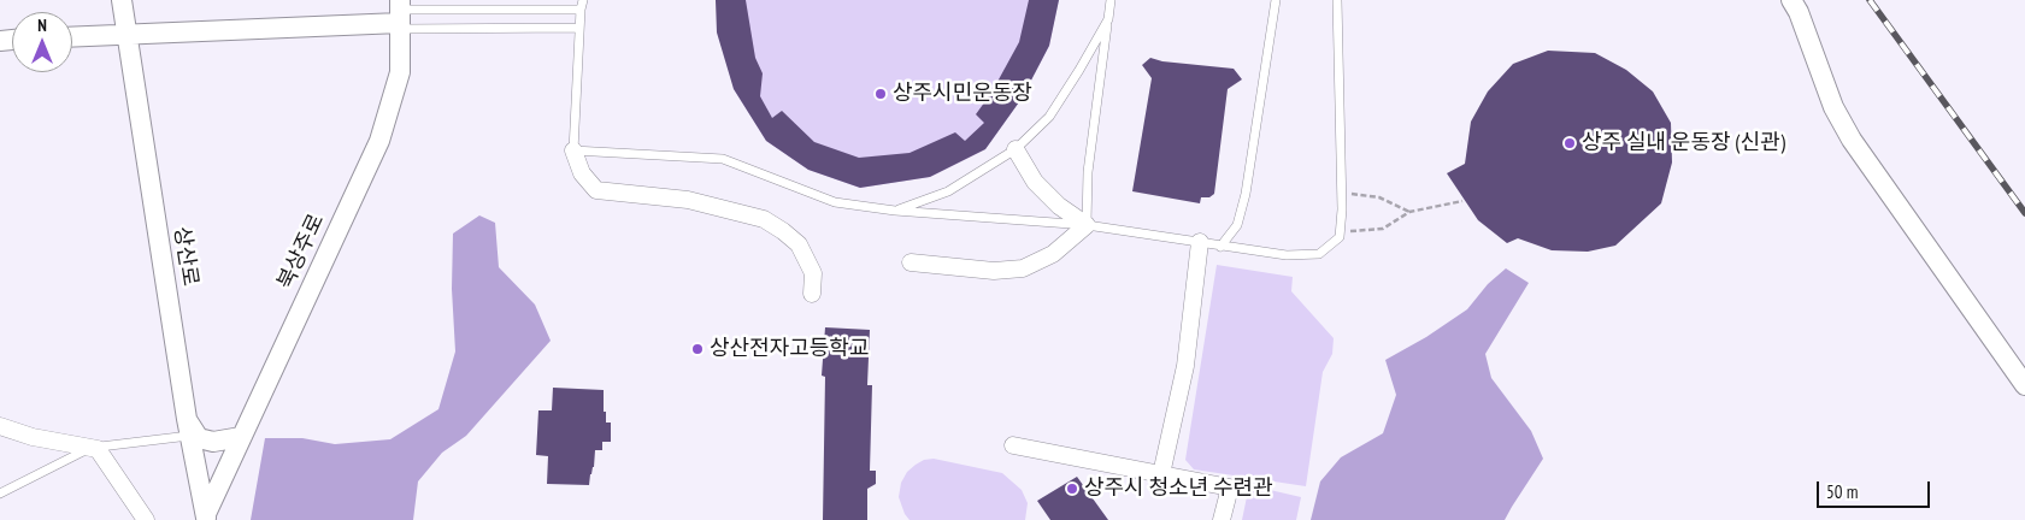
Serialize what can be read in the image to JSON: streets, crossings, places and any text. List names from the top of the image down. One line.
{"streets":{"street":["북상주로","상산로"]},"crossings":[["북상주로","상산로"]],"places":["상주시민운동장","상주 실내 운동장 (신관)","상산전자고등학교","상주시 청소년 수련관"],"scale_bar":"50 m","north":"top"}
